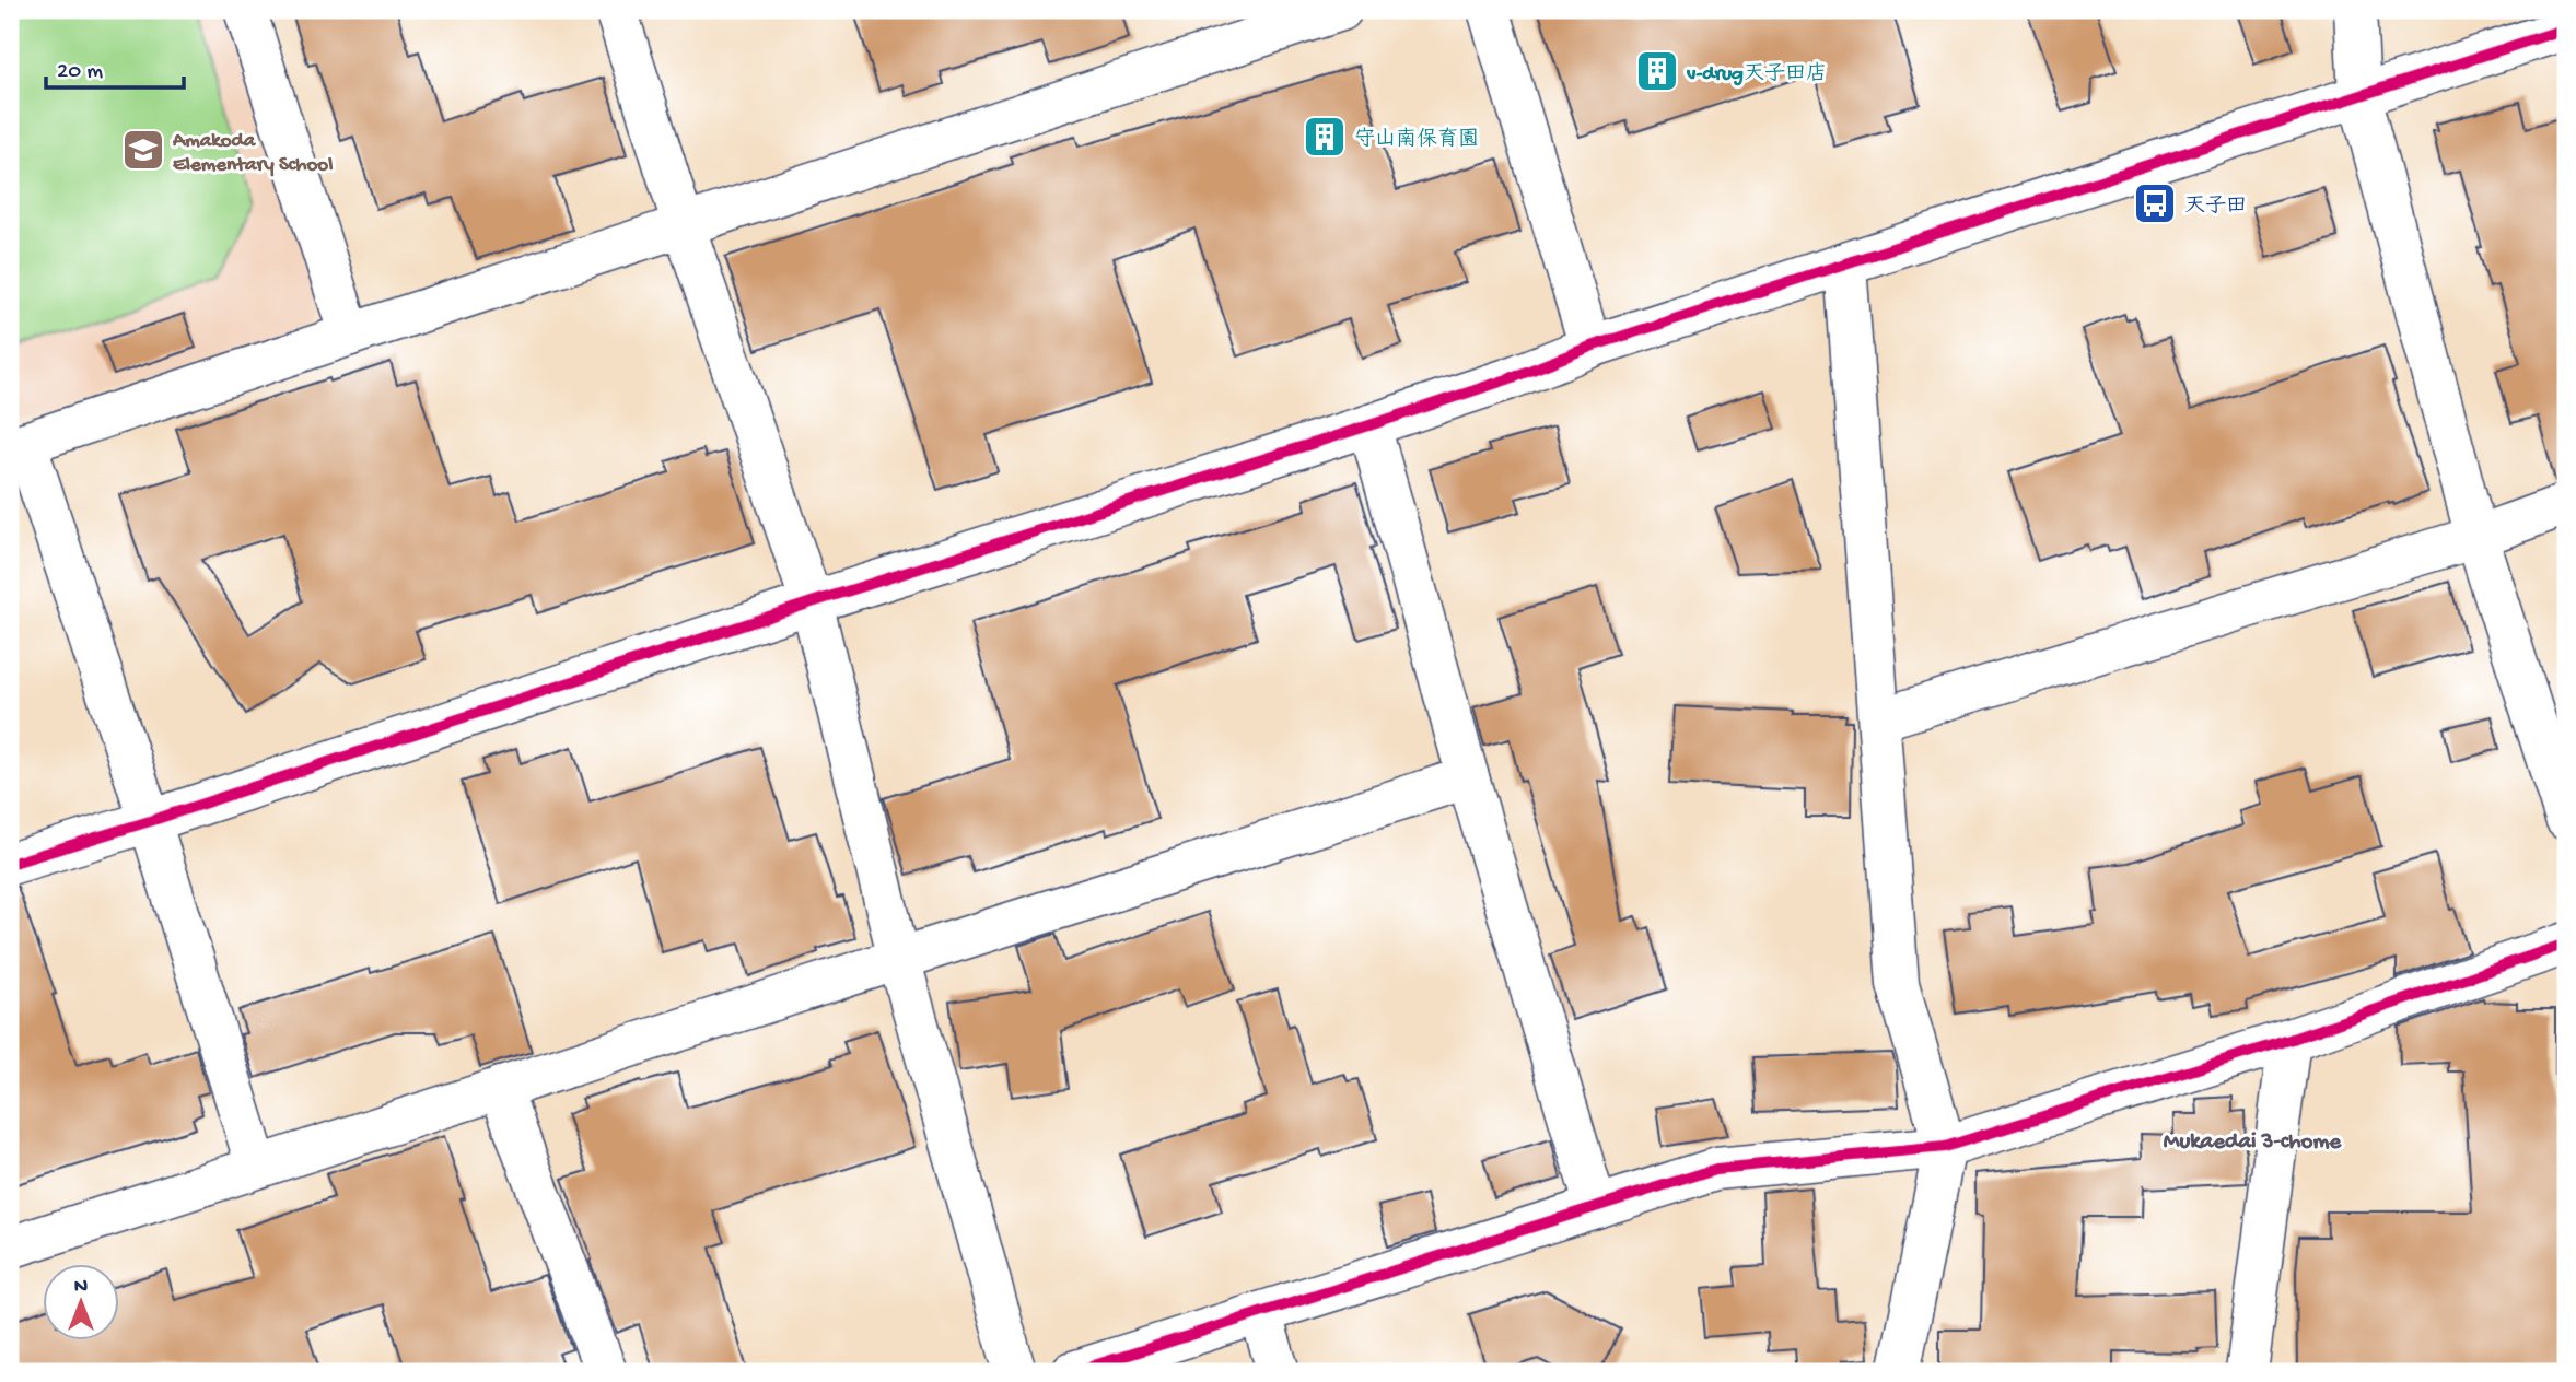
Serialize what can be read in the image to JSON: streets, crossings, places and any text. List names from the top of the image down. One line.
{"districts":["Mukaedai 3-chome"],"places":{"building":["v-drug天子田店","守山南保育園"],"school or university":["Amakoda Elementary School"],"bus stop":["天子田"]},"scale_bar":"20 m","north":"top"}
